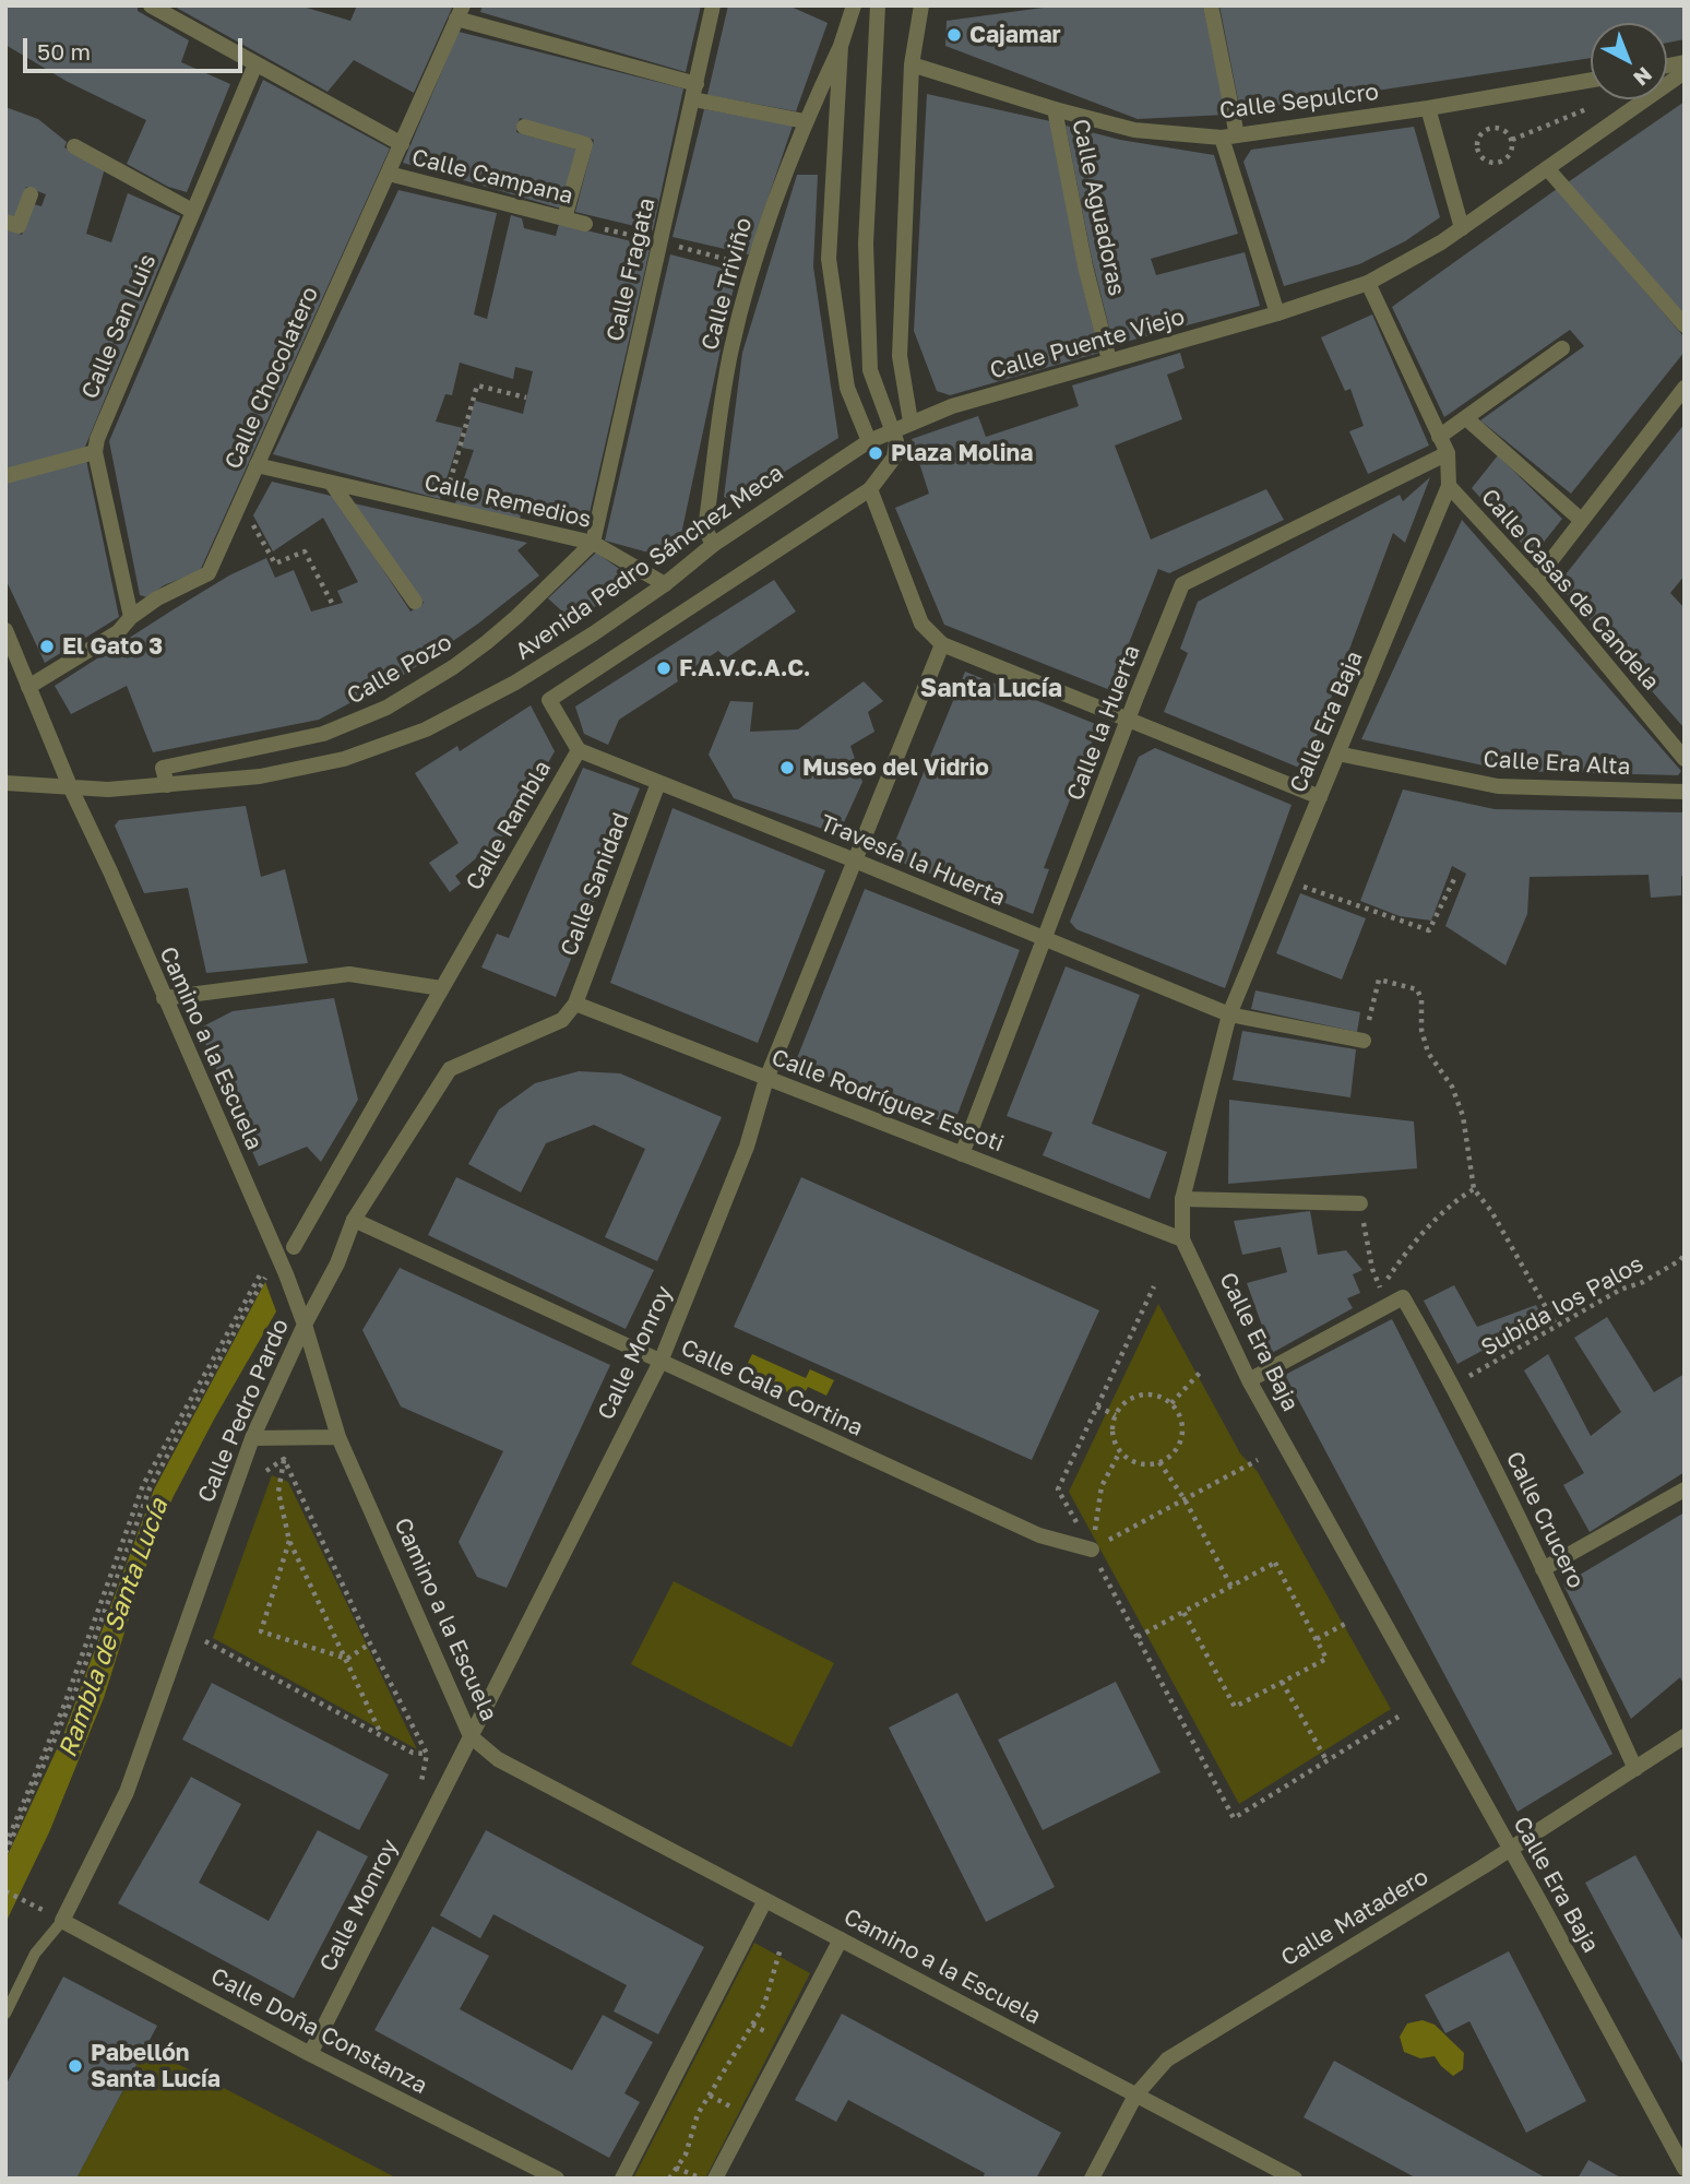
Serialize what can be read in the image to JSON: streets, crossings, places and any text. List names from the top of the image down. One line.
{"streets":{"street":["Calle Sepulcro","Calle Campana","Calle Aguadoras","Calle Fragata","Calle Triviño","Calle San Luis","Calle Puente Viejo","Calle Chocolatero","Calle Remedios","Avenida Pedro Sánchez Meca","Calle Casas de Candela","Calle Pozo","Calle Era Baja","Calle la Huerta","Calle Era Alta","Calle Rambla","Travesía la Huerta","Calle Sanidad","Camino a la Escuela","Calle Rodríguez Escoti","Calle Monroy","Calle Cala Cortina","Calle Pedro Pardo","Calle Crucero","Calle Matadero","Calle Doña Constanza"],"path":["Subida los Palos"]},"crossings":[["Calle Sepulcro","Calle Aguadoras"],["Calle Campana","Calle Chocolatero"],["Calle Aguadoras","Calle Puente Viejo"],["Calle Fragata","Calle Remedios"],["Calle Fragata","Calle Pozo"],["Calle Triviño","Avenida Pedro Sánchez Meca"],["Calle Chocolatero","Calle Remedios"],["Calle Chocolatero","Camino a la Escuela"],["Calle Remedios","Avenida Pedro Sánchez Meca"],["Calle Remedios","Calle Pozo"],["Avenida Pedro Sánchez Meca","Calle Pozo"],["Avenida Pedro Sánchez Meca","Camino a la Escuela"],["Calle Casas de Candela","Calle Era Baja"],["Calle Era Baja","Calle Era Alta"],["Calle Era Baja","Travesía la Huerta"],["Calle Era Baja","Calle Rodríguez Escoti"],["Calle Era Baja","Calle Matadero"],["Calle la Huerta","Travesía la Huerta"],["Calle la Huerta","Calle Rodríguez Escoti"],["Calle Rambla","Travesía la Huerta"],["Travesía la Huerta","Calle Sanidad"],["Travesía la Huerta","Calle Monroy"],["Calle Sanidad","Calle Rodríguez Escoti"],["Calle Sanidad","Calle Pedro Pardo"],["Camino a la Escuela","Calle Monroy"],["Camino a la Escuela","Calle Pedro Pardo"],["Camino a la Escuela","Calle Matadero"],["Calle Rodríguez Escoti","Calle Monroy"],["Calle Rodríguez Escoti","Calle Pedro Pardo"],["Subida los Palos","Calle Crucero"],["Calle Monroy","Calle Cala Cortina"],["Calle Monroy","Calle Doña Constanza"],["Calle Cala Cortina","Calle Pedro Pardo"],["Calle Pedro Pardo","Calle Doña Constanza"],["Calle Crucero","Calle Matadero"]],"districts":["Santa Lucía"],"water":["Rambla de Santa Lucía"],"places":["Cajamar","Plaza Molina","El Gato 3","F.A.V.C.A.C.","Museo del Vidrio","Pabellón Santa Lucía"],"scale_bar":"50 m","north":"bottom right"}
